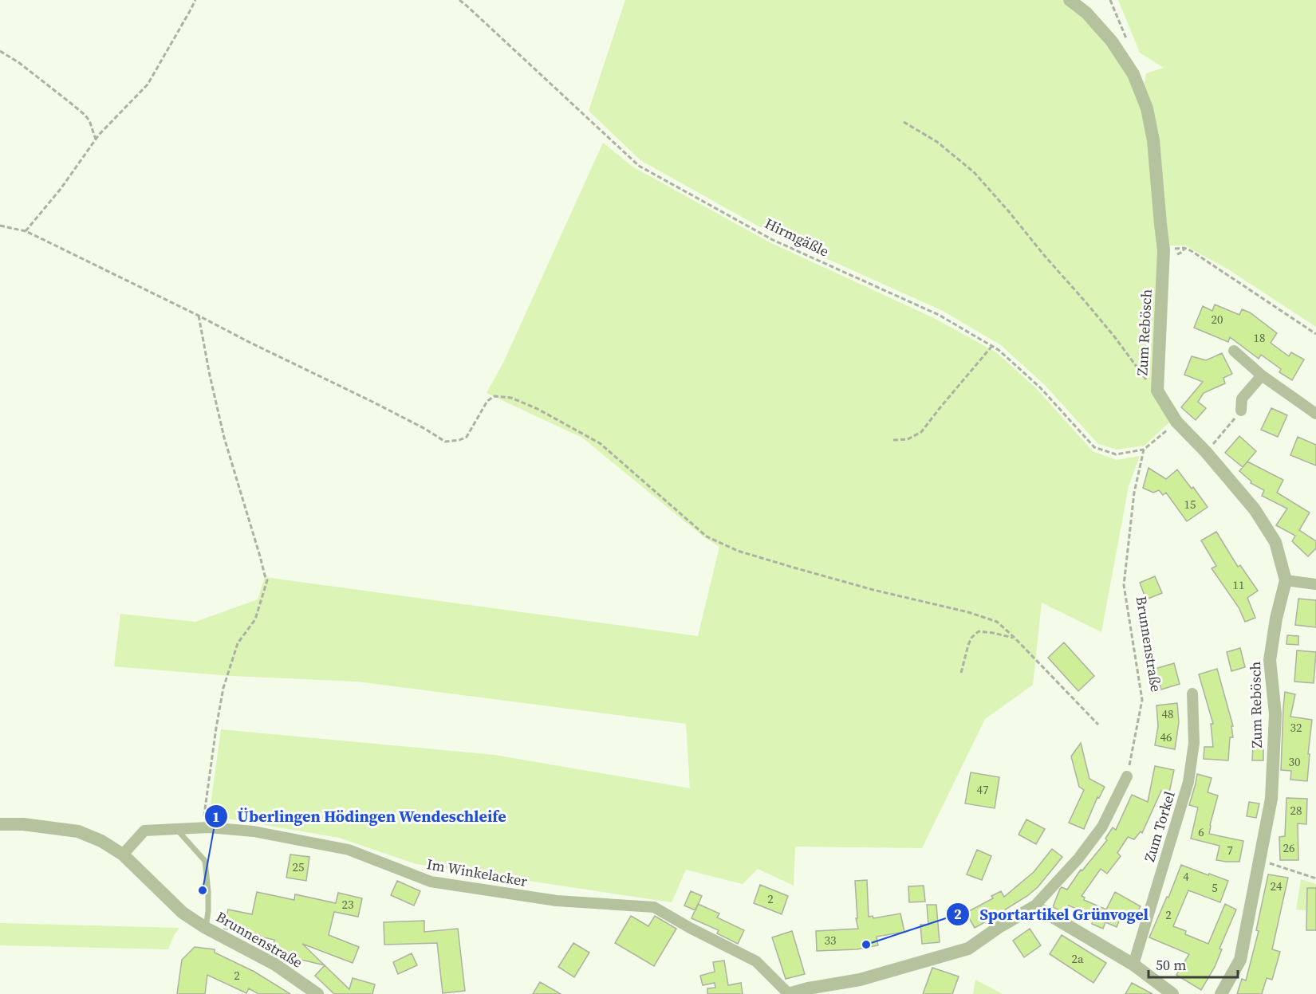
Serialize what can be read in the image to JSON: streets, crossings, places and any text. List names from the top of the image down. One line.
{"streets":{"street":["Zum Rebösch","Brunnenstraße","Zum Torkel","Im Winkelacker"],"path":["Hirmgäßle"]},"crossings":[["Hirmgäßle","Brunnenstraße"],["Brunnenstraße","Im Winkelacker"]],"places":["Überlingen Hödingen Wendeschleife","Sportartikel Grünvogel"],"house_numbers":["20","18","15","11","48","32","46","30","47","28","6","26","7","25","4","24","5","2","23","2","33","2a","2"],"scale_bar":"50 m"}
